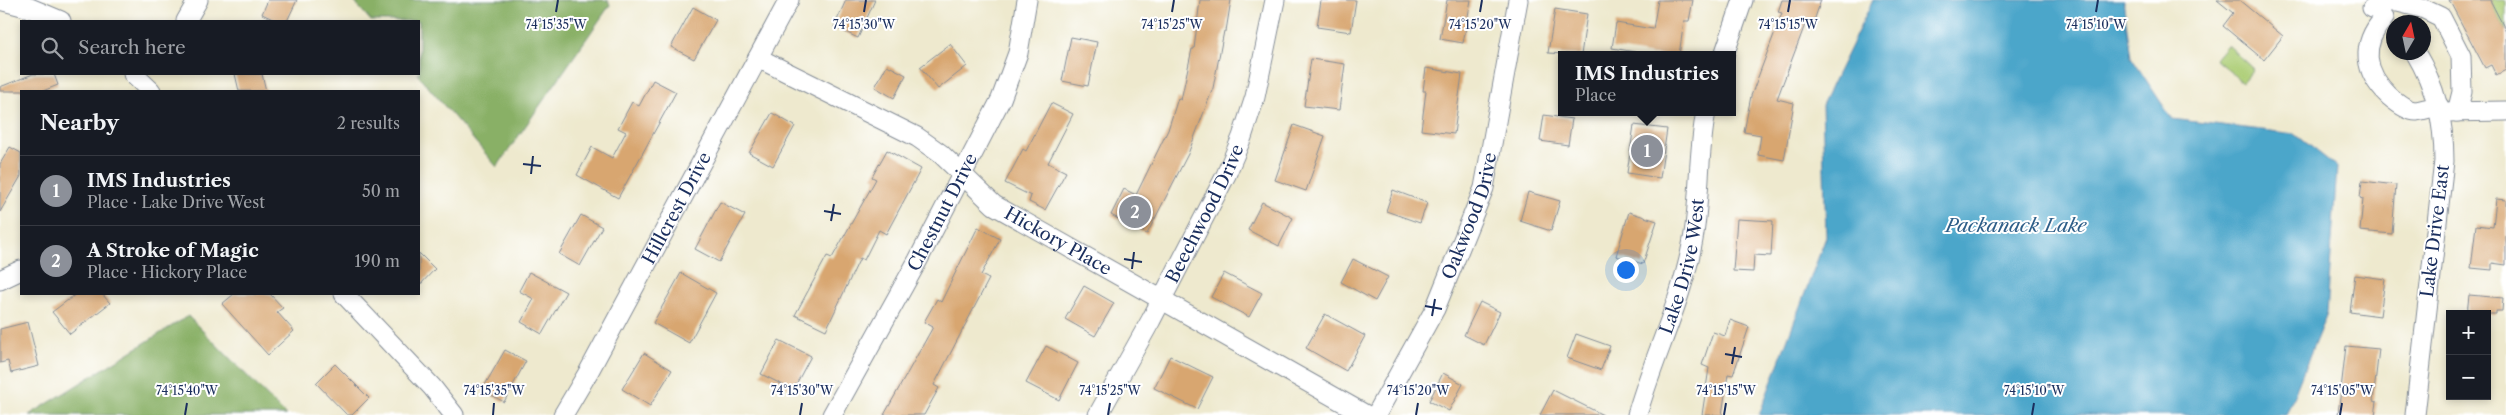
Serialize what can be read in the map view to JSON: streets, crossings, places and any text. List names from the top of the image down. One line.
{"streets":{"street":["Hillcrest Drive","Chestnut Drive","Beechwood Drive","Oakwood Drive","Lake Drive East","Hickory Place","Lake Drive West"]},"crossings":[["Hillcrest Drive","Hickory Place"],["Chestnut Drive","Hickory Place"],["Beechwood Drive","Hickory Place"]],"water":["Packanack Lake"],"north":"top","page":{"search":"Search here","popup":["IMS Industries","Place"],"heading":["Nearby","2 results"],"pins":["1","2"],"list":[{"mark":"1","name":"IMS Industries","note":"Place · Lake Drive West","value":"50 m"},{"mark":"2","name":"A Stroke of Magic","note":"Place · Hickory Place","value":"190 m"}],"map_buttons":["+","−"]},"coordinates":["74°15'35\"W","74°15'30\"W","74°15'25\"W","74°15'20\"W","74°15'15\"W","74°15'10\"W","74°15'40\"W","74°15'05\"W"]}
